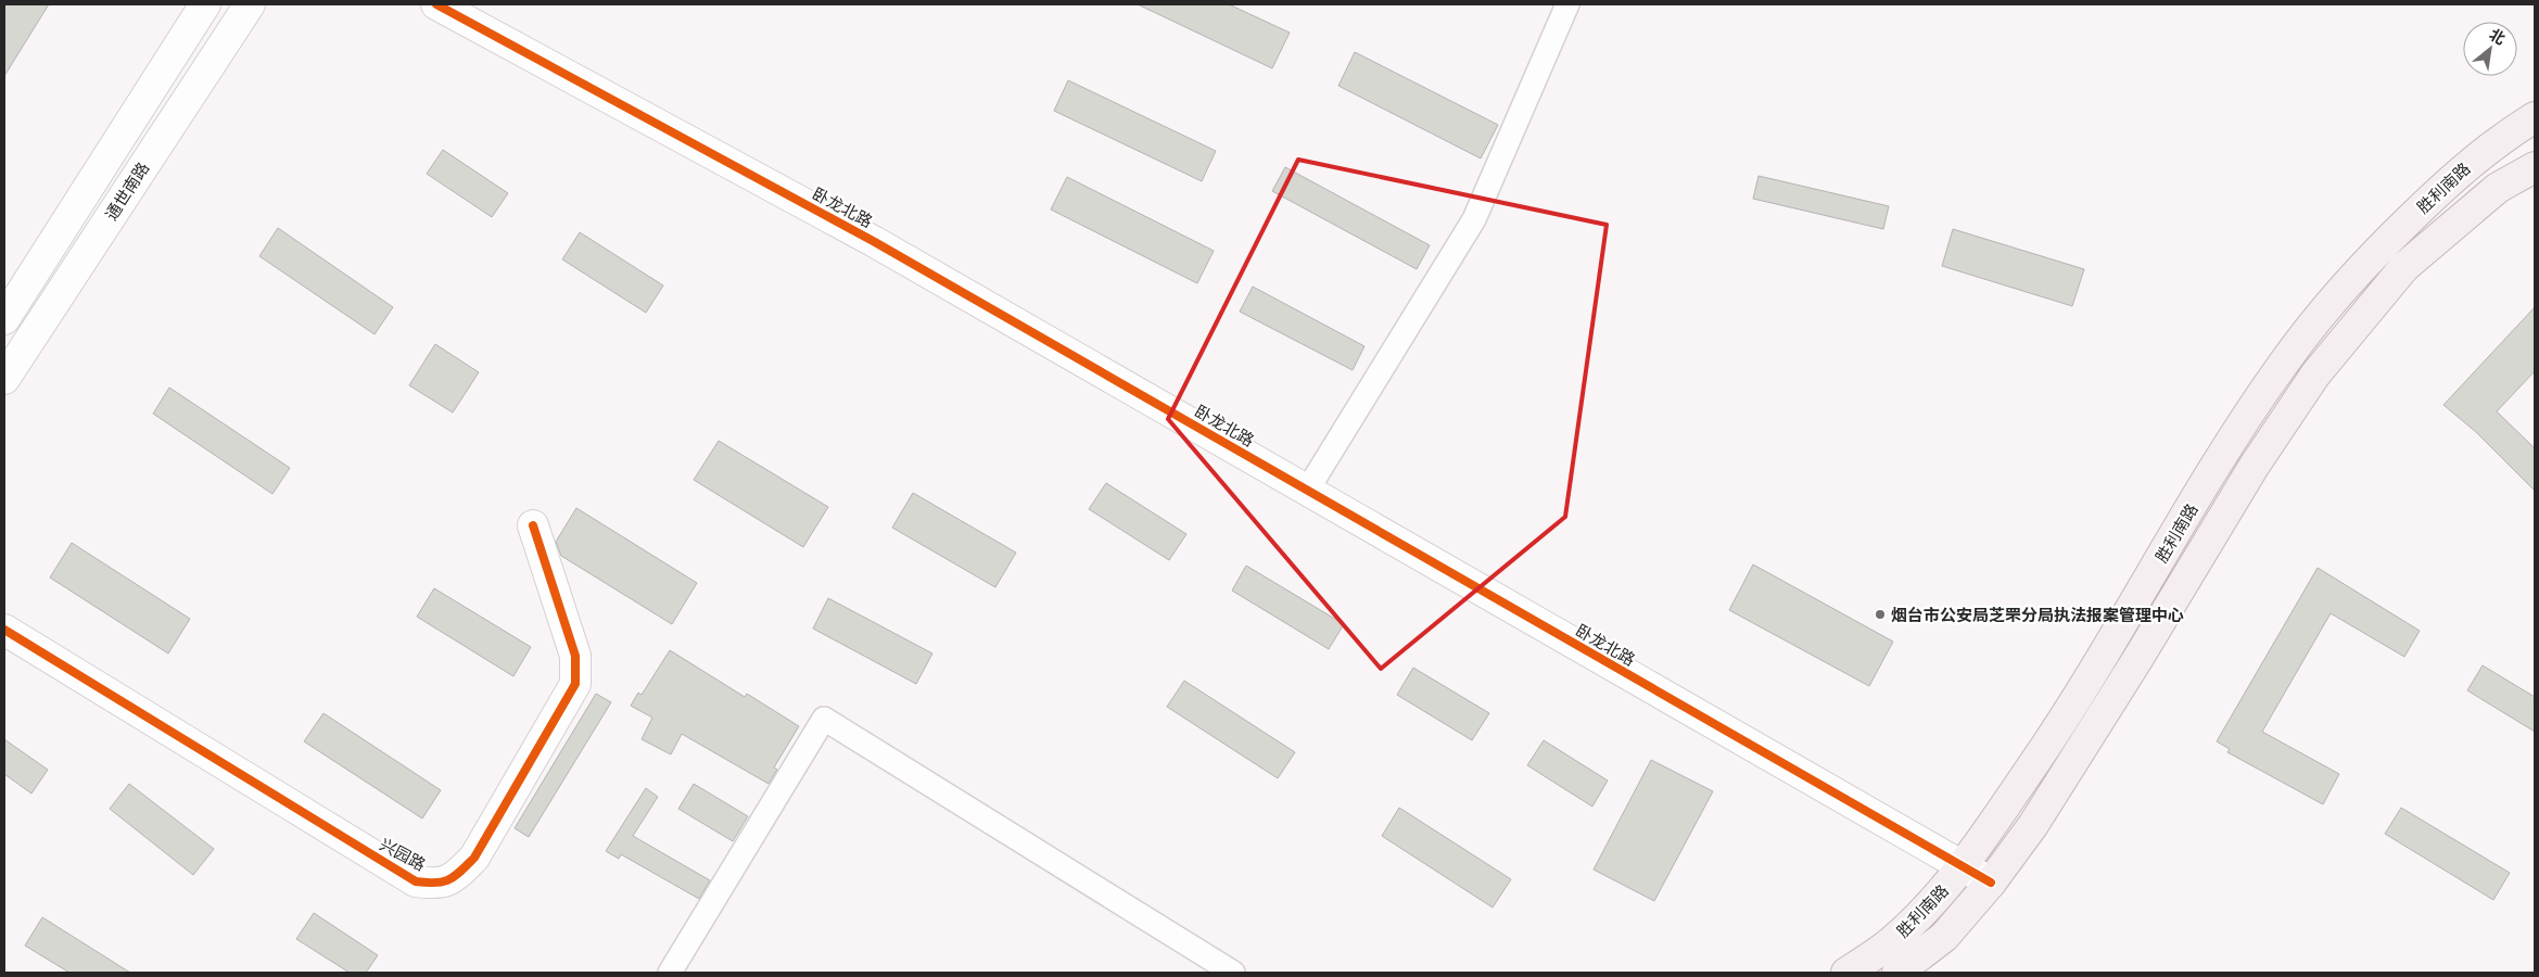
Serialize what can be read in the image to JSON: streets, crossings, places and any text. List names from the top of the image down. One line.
{"streets":{"main road":["胜利南路"],"street":["通世南路","卧龙北路","兴园路"]},"crossings":[["胜利南路","卧龙北路"]],"places":["烟台市公安局芝罘分局执法报案管理中心"],"north":"top right"}
